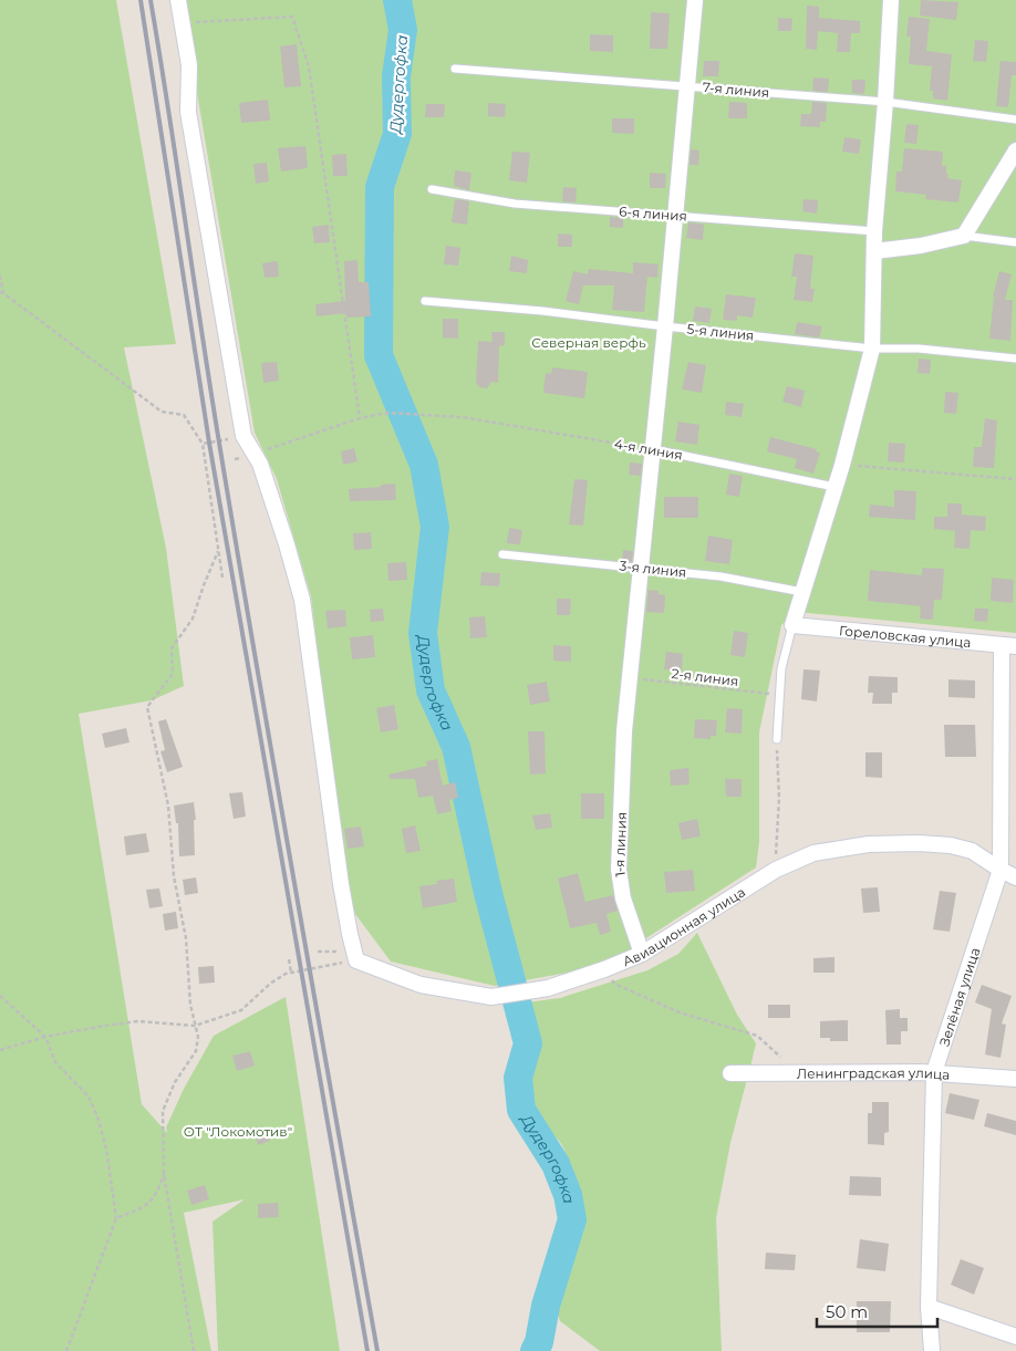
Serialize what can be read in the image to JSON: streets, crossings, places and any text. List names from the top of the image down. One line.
{"streets":{"street":["Гореловская улица","1-я линия","Авиационная улица","Зелёная улица","Ленинградская улица"],"lane":["7-я линия","6-я линия","5-я линия","4-я линия","3-я линия"],"path":["2-я линия"]},"crossings":[["7-я линия","1-я линия"],["6-я линия","1-я линия"],["5-я линия","1-я линия"],["4-я линия","1-я линия"],["3-я линия","1-я линия"],["Гореловская улица","Зелёная улица"],["2-я линия","1-я линия"],["1-я линия","Авиационная улица"],["Авиационная улица","Зелёная улица"],["Зелёная улица","Ленинградская улица"]],"water":["Дудергофка"],"parks":["Северная верфь","ОТ \"Локомотив\""],"scale_bar":"50 m"}
